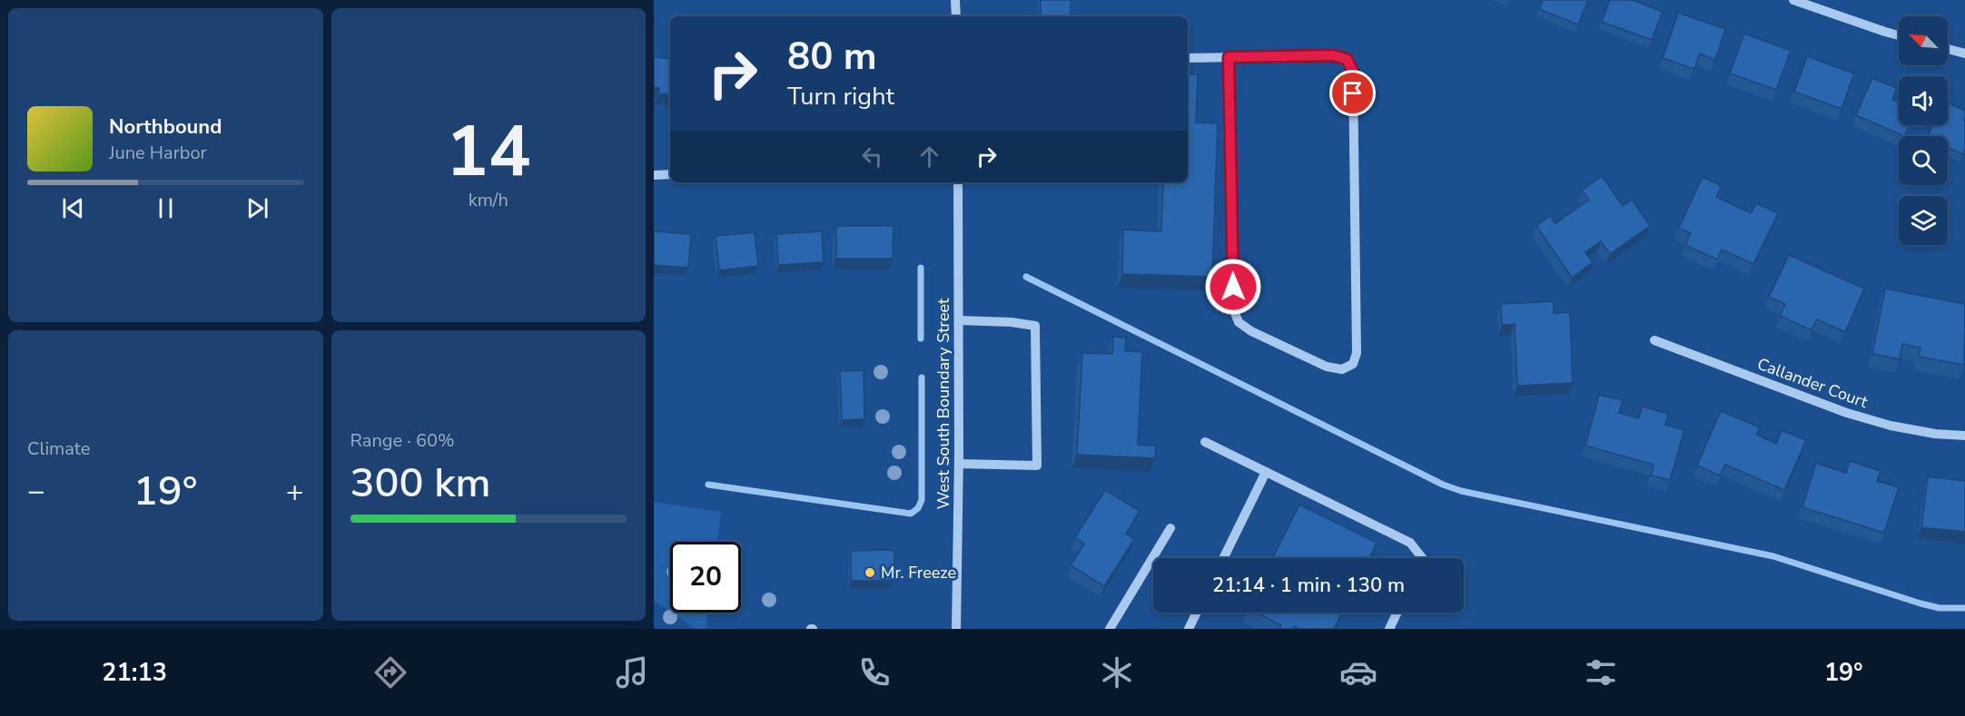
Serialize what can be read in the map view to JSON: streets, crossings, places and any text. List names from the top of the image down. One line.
{"streets":{"street":["Callander Court","West South Boundary Street"]},"places":["Mr. Freeze"],"north":"top left","page":{"tile":[["14","km/h"],"Climate",["Range · 60%","300 km"]],"turn":["80 m","Turn right"],"song":["Northbound","June Harbor"],"heat":["−","19°","+"],"limit":"20","trip":"21:14 · 1 min · 130 m","tabs":["21:13","19°"]}}
